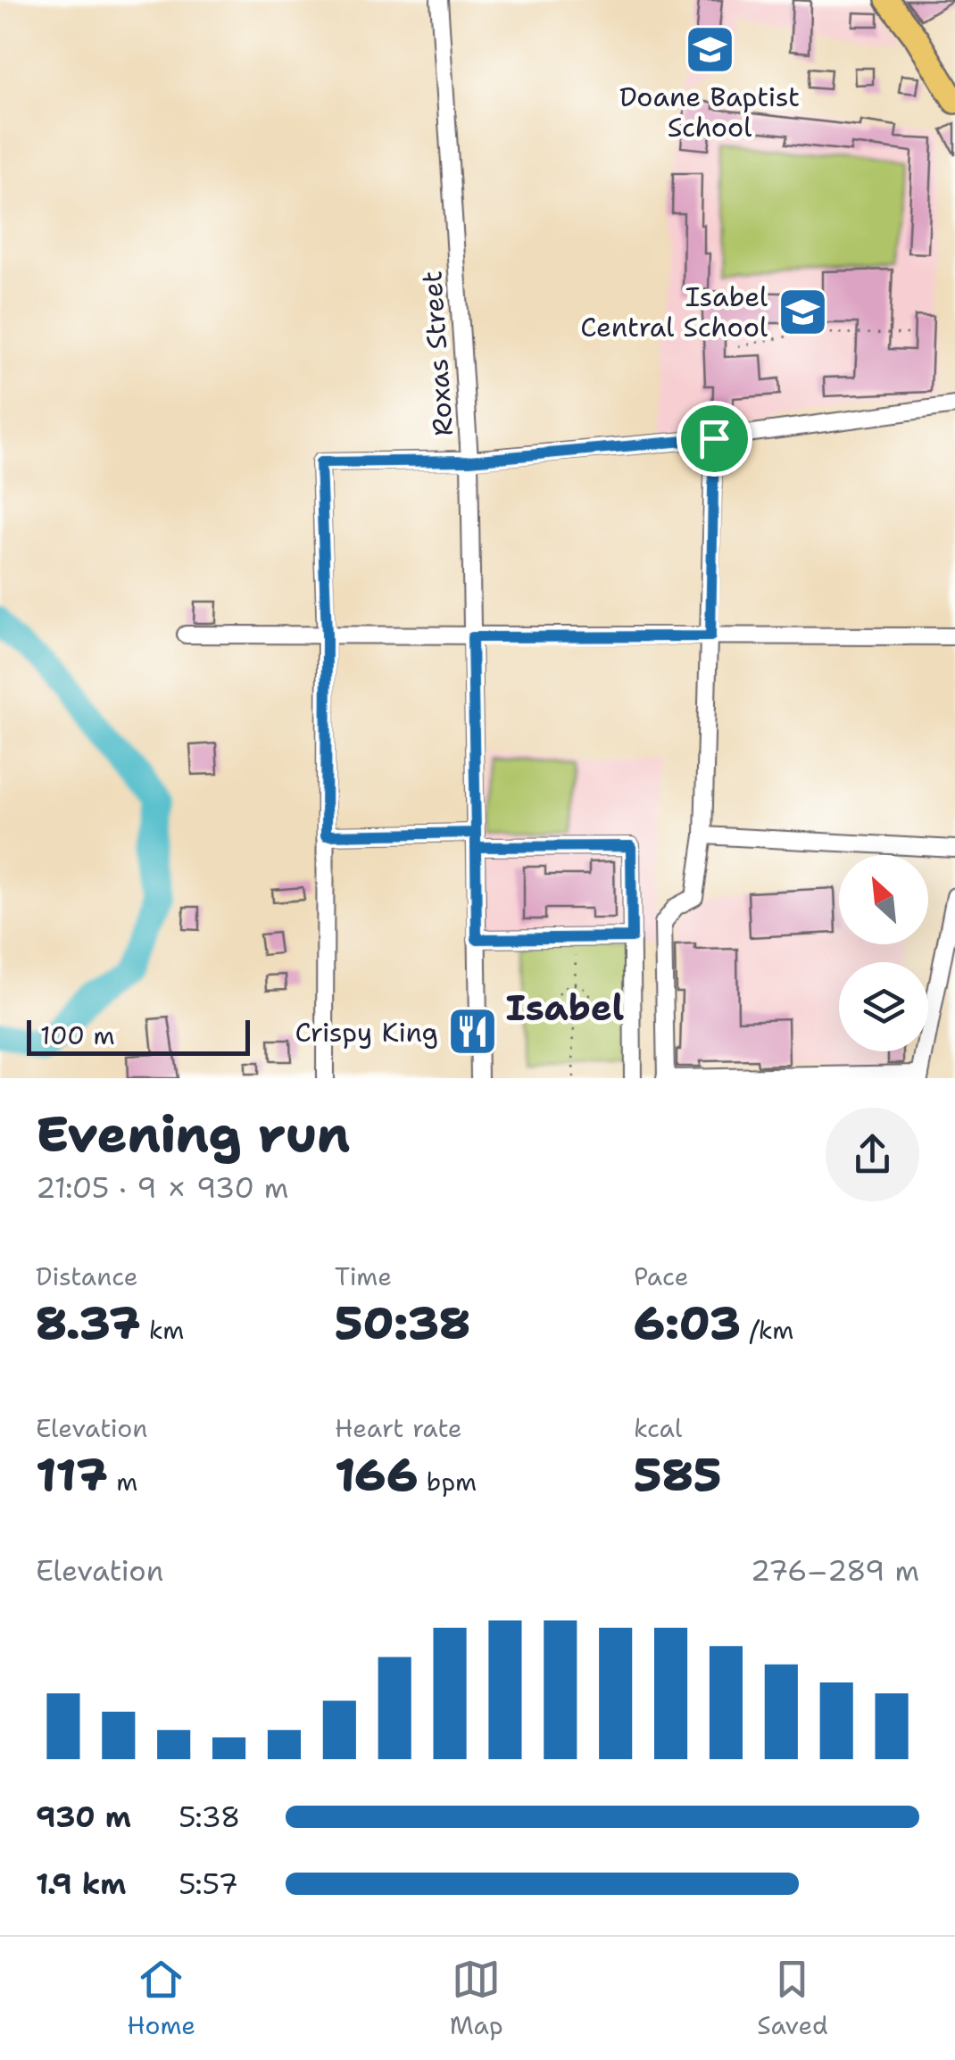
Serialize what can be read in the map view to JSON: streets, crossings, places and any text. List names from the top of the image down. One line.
{"streets":{"street":["Roxas Street"]},"districts":["Isabel"],"places":{"school or university":["Doane Baptist School","Isabel Central School"],"restaurant":["Crispy King"]},"scale_bar":"100 m","north":"top left","page":{"scale":"100 m","heading":["Evening run","21:05 · 9 × 930 m"],"stats":[["Distance","8.37 km"],["Time","50:38"],["Pace","6:03 /km"],["Elevation","117 m"],["Heart rate","166 bpm"],["kcal","585"]],"chart":["Elevation","276–289 m"],"list":[{"name":"930 m","note":"5:38"},{"name":"1.9 km","note":"5:57"}],"tabs":["Home","Map","Saved"]}}
